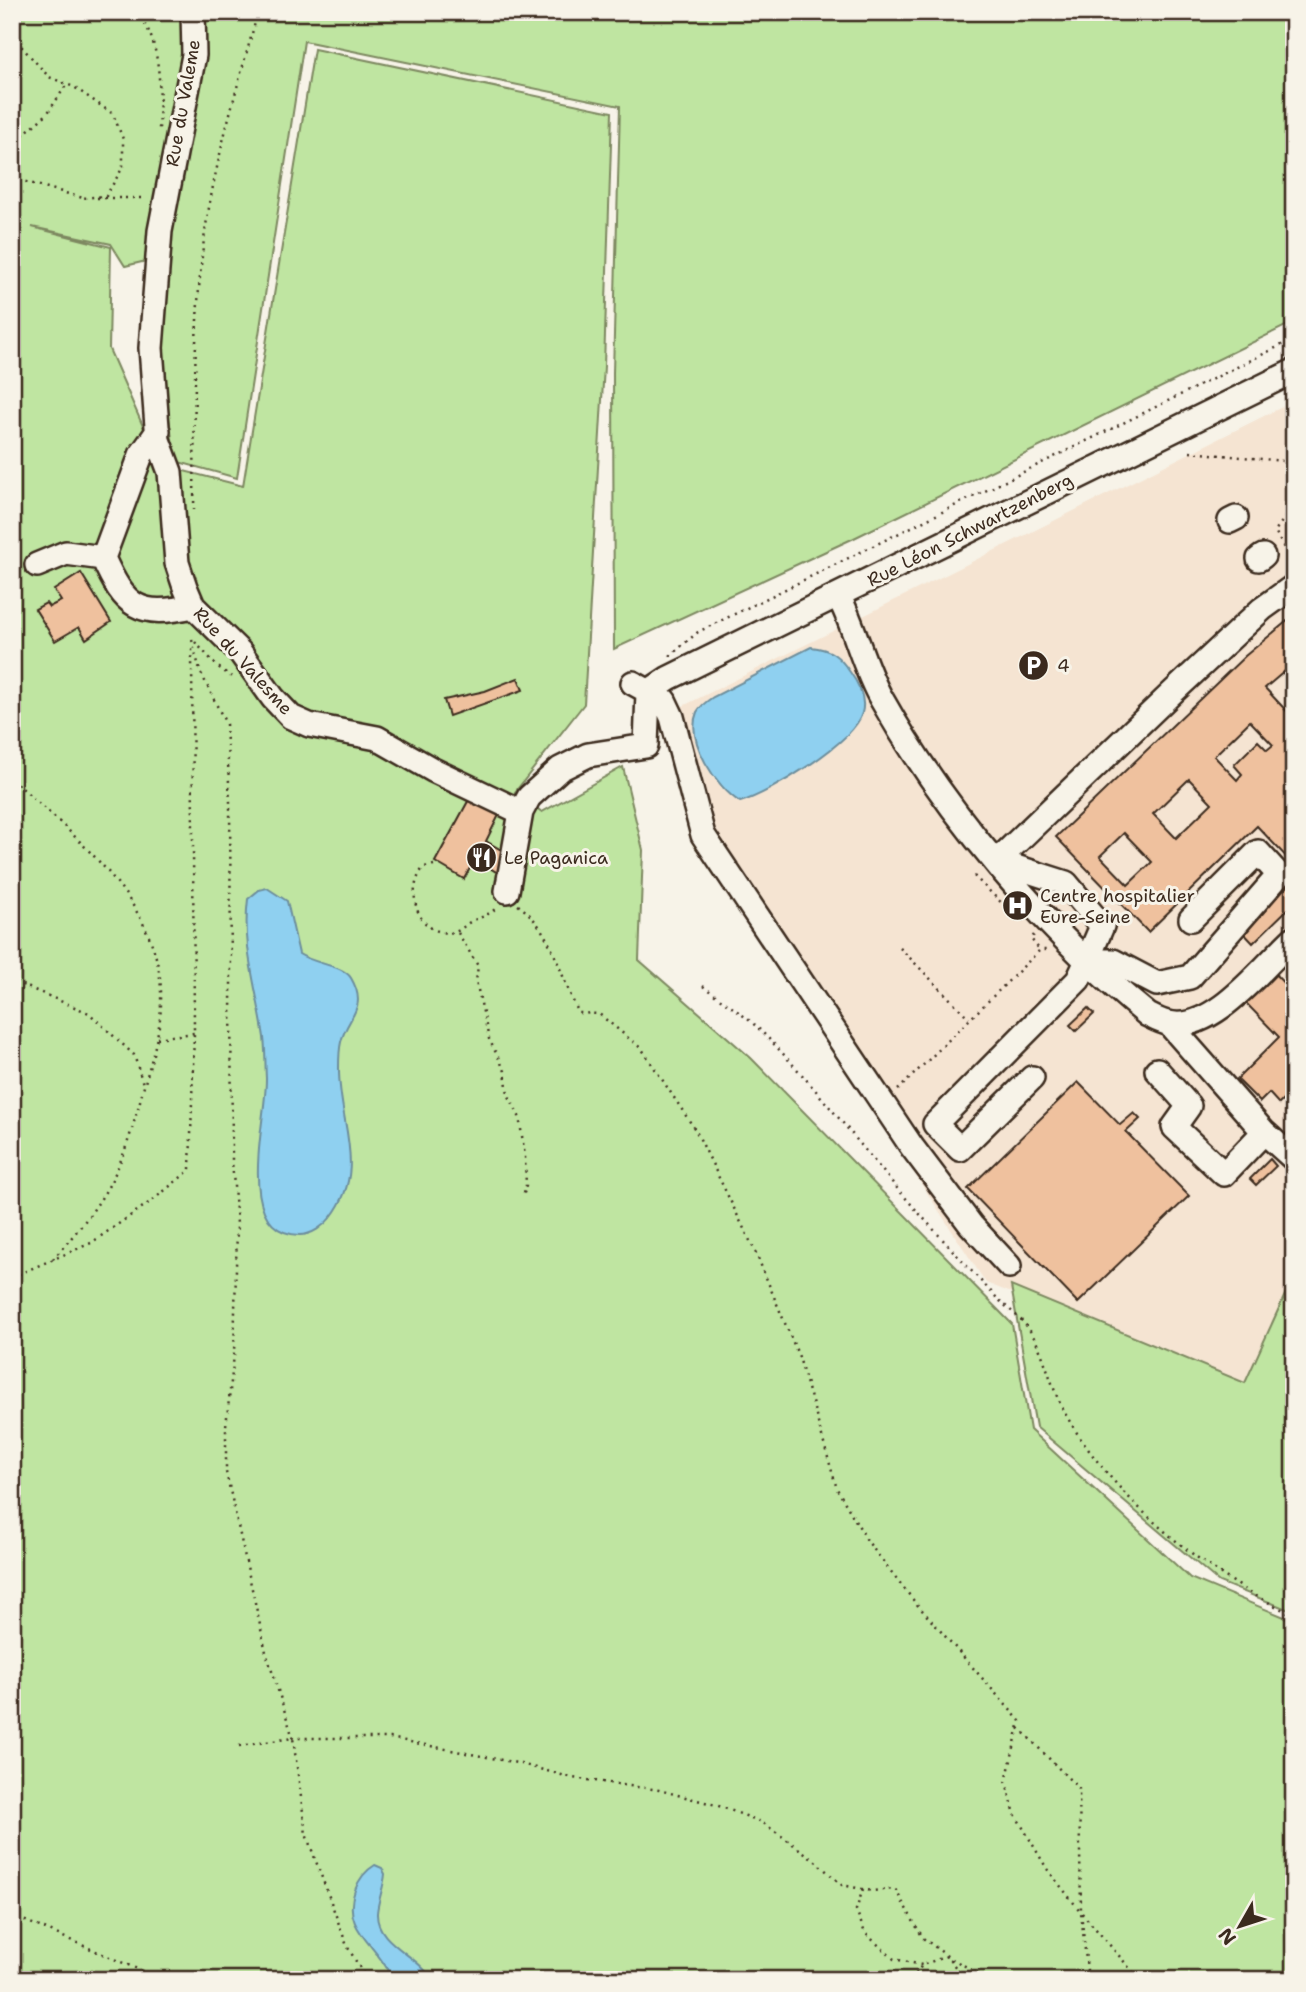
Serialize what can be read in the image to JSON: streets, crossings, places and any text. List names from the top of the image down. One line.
{"streets":{"street":["Rue du Valeme","Rue Léon Schwartzenberg","Rue du Valesme"]},"crossings":[["Rue du Valeme","Rue du Valesme"]],"places":{"parking":["4"],"restaurant":["Le Paganica"],"hospital":["Centre hospitalier Eure-Seine"]},"north":"bottom left"}
